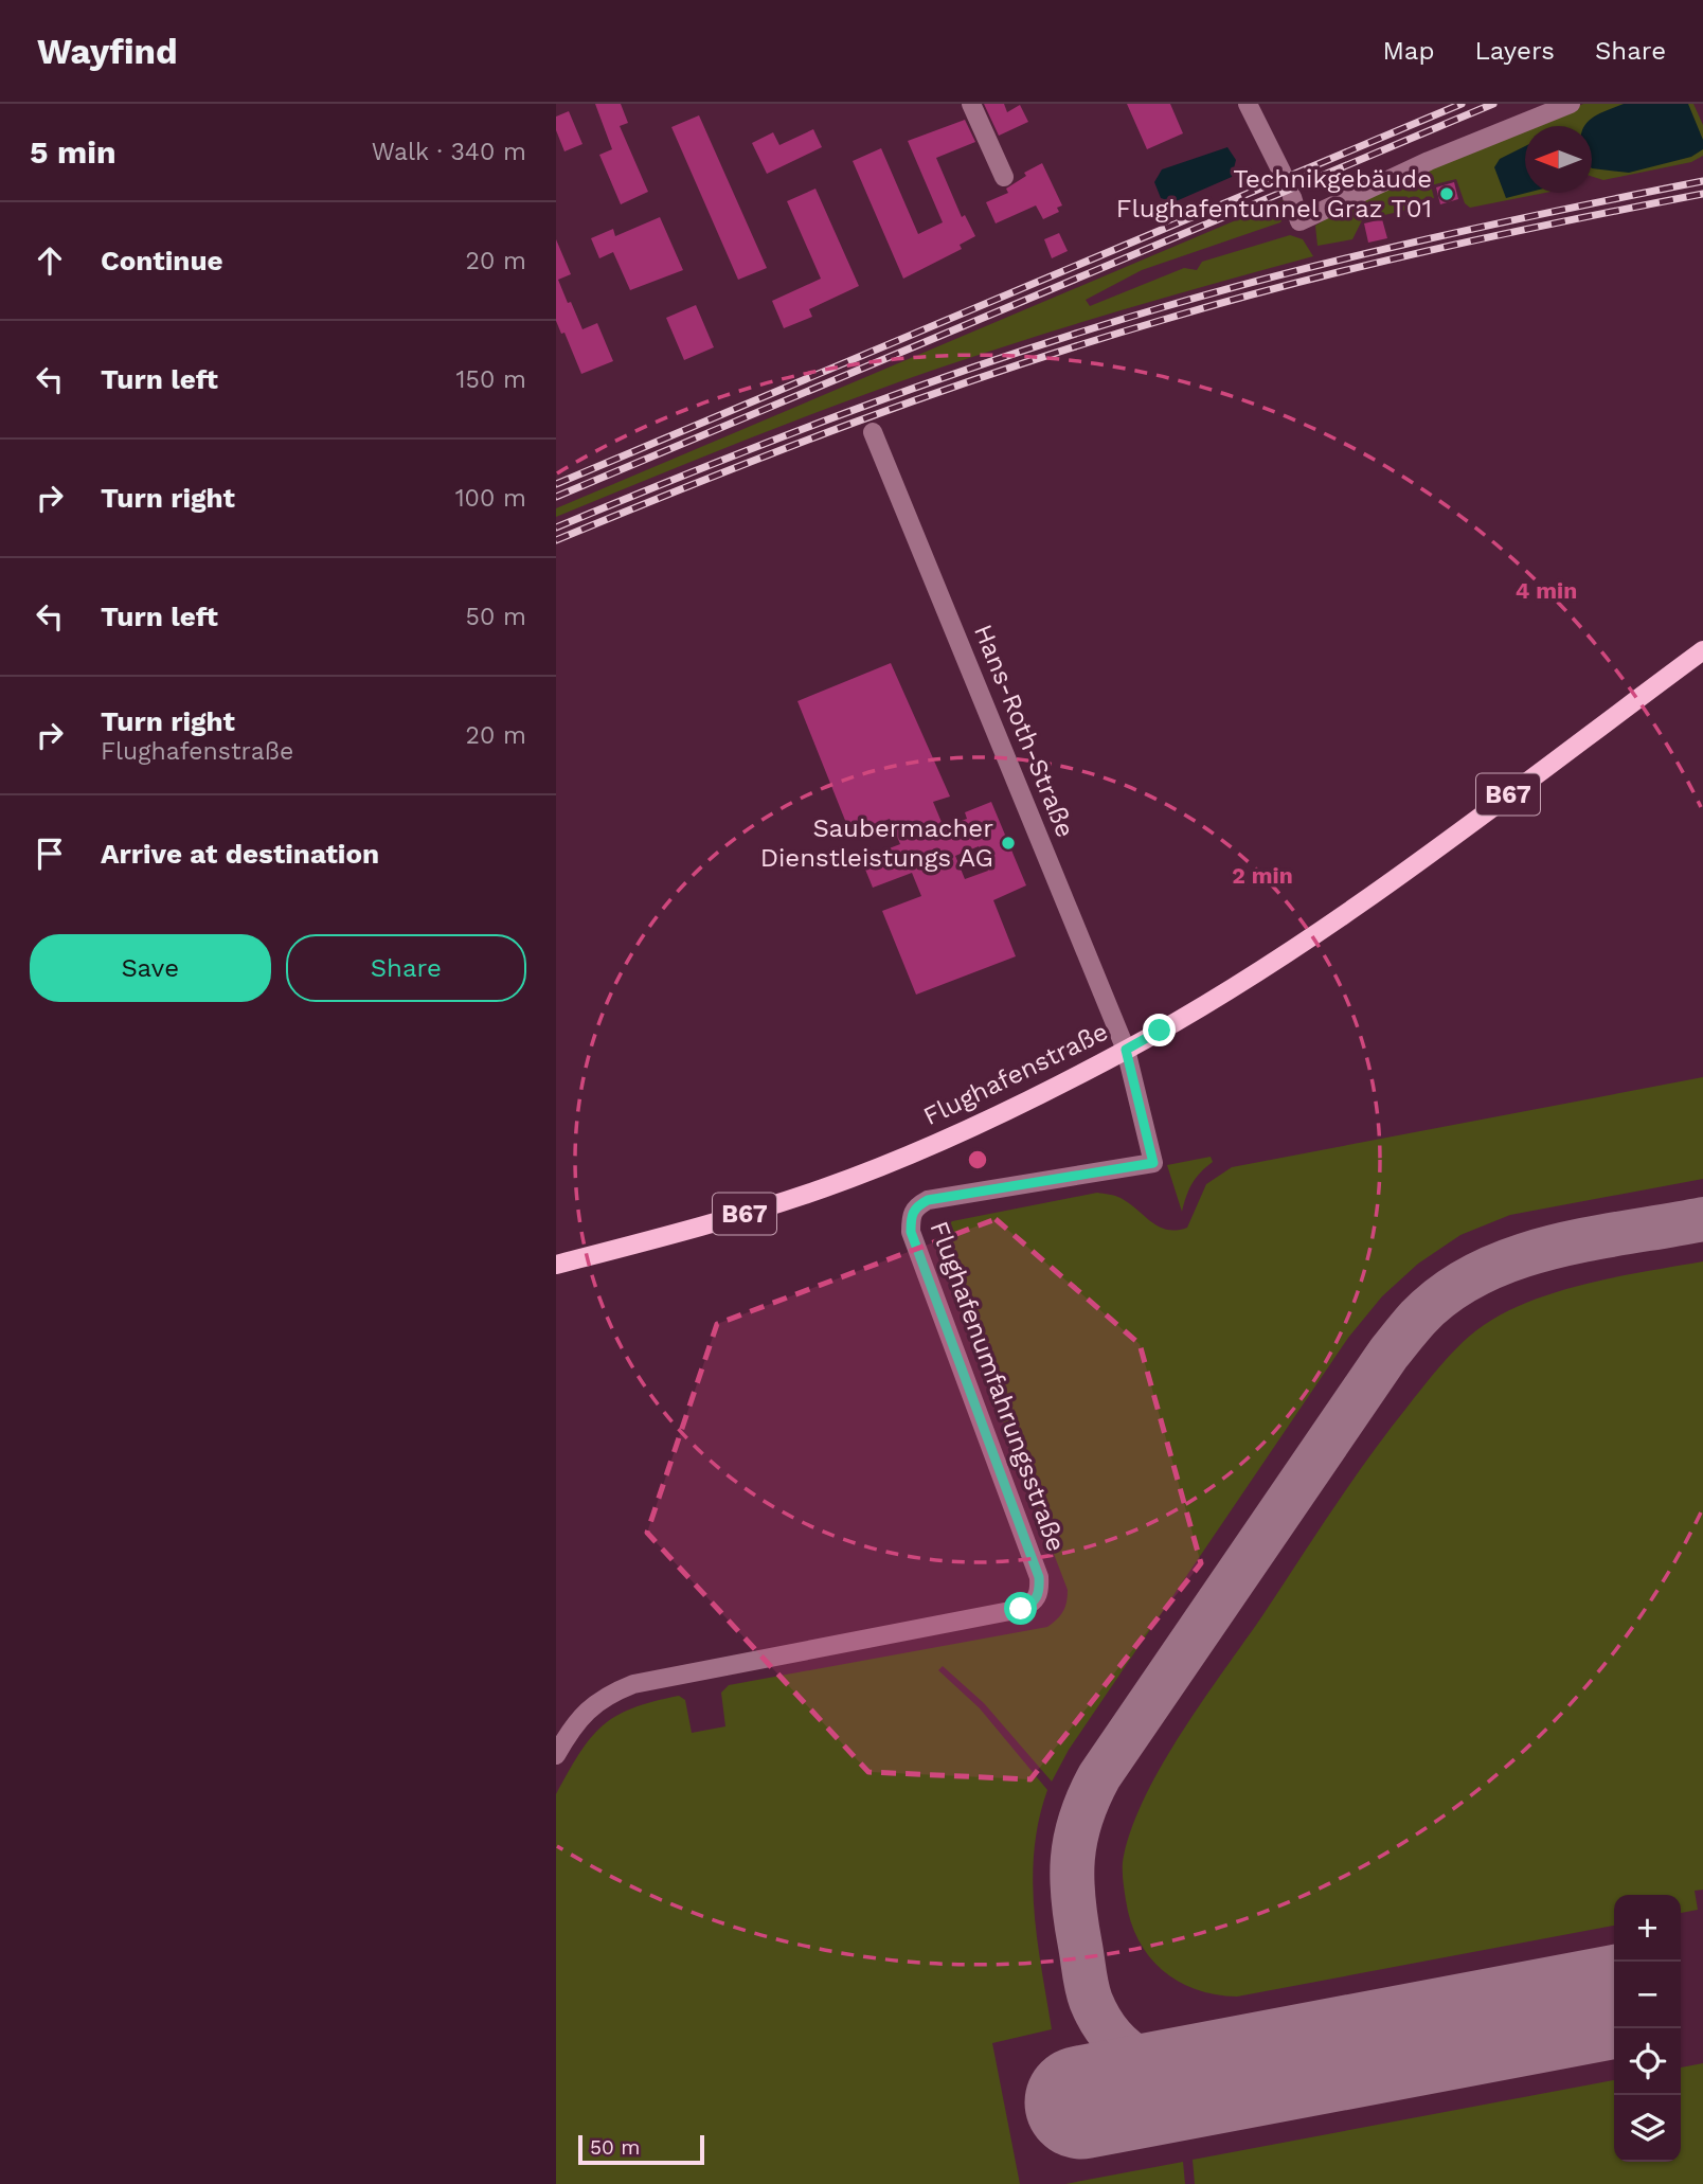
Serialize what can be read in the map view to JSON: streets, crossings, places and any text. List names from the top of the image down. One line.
{"streets":{"main road":["B67","Flughafenstraße"],"street":["Hans-Roth-Straße","Flughafenumfahrungsstraße"]},"crossings":[["Hans-Roth-Straße","Flughafenstraße"],["Hans-Roth-Straße","Flughafenumfahrungsstraße"],["Flughafenstraße","Flughafenumfahrungsstraße"]],"places":["Technikgebäude Flughafentunnel Graz T01","Saubermacher Dienstleistungs AG"],"scale_bar":"50 m","north":"left","page":{"header":"Wayfind","nav":["Map","Layers","Share"],"heading":["5 min","Walk · 340 m"],"list":[["Continue","20 m"],["Turn left","150 m"],["Turn right","100 m"],["Turn left","50 m"],["Turn right","Flughafenstraße","20 m"],"Arrive at destination"],"buttons":["Save","Share"],"map_buttons":["+","−"],"scale":"50 m"},"rings":["4 min","2 min"]}
